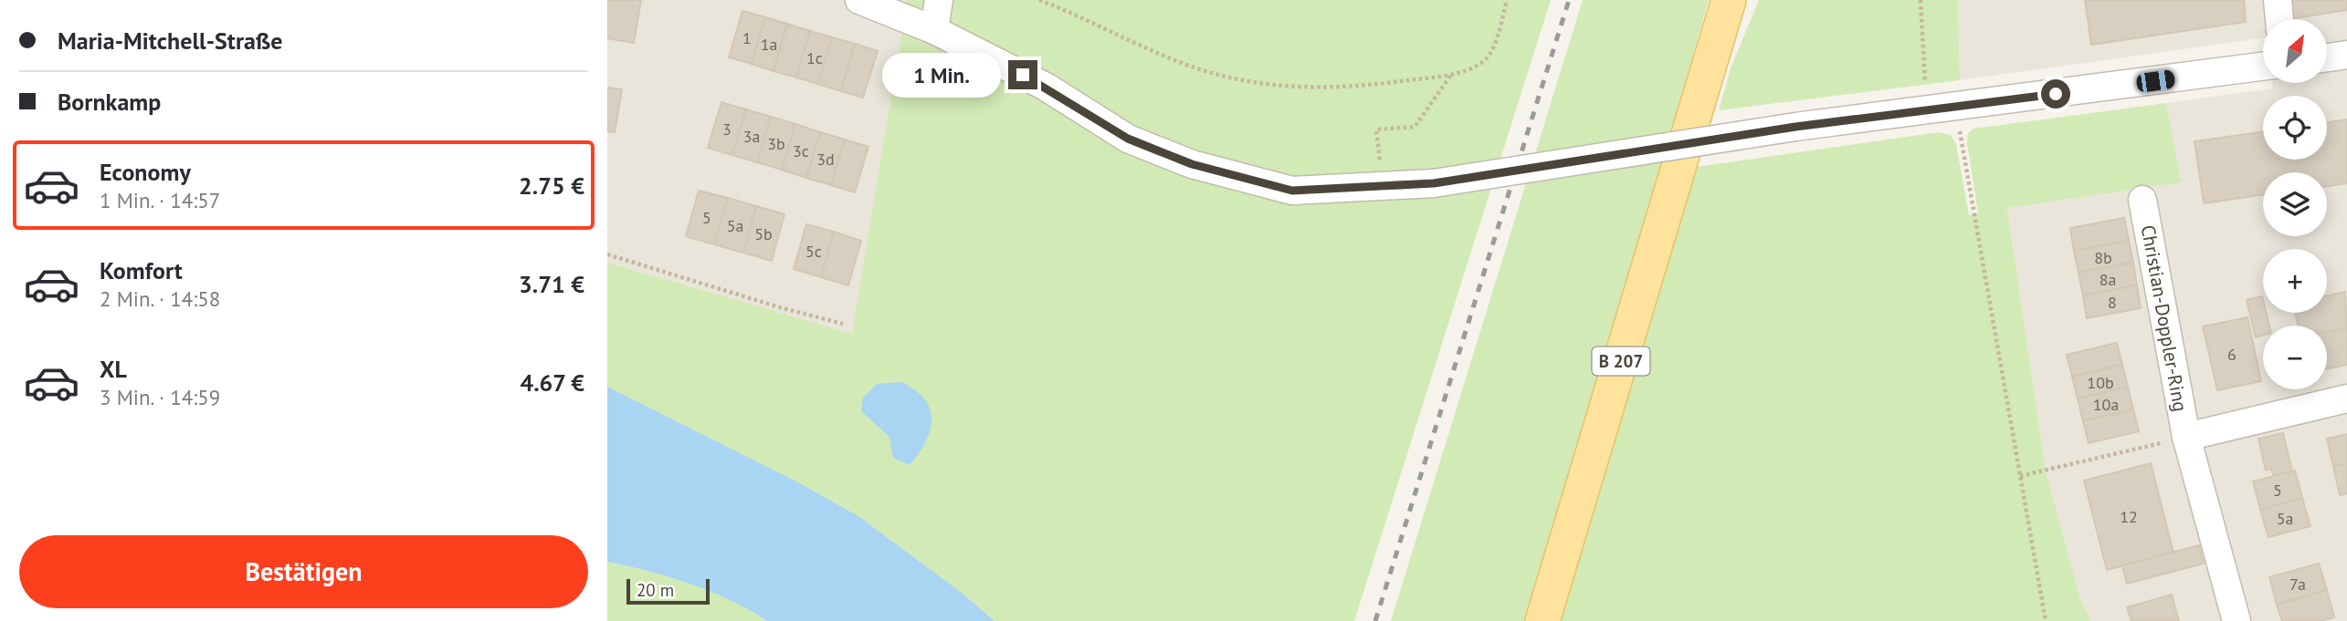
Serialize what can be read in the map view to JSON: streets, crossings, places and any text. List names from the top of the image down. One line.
{"streets":{"main road":["B 207"],"street":["Christian-Doppler-Ring"]},"house_numbers":["1","1a","1c","3","3a","3b","3c","3d","5","5a","5b","5c","8b","8a","8","6","10b","10a","5","12","5a","7a"],"scale_bar":"20 m","north":"top right","page":{"banner":["Maria-Mitchell-Straße","Bornkamp"],"map_buttons":["+","−"],"bubble":"1 Min.","list":[{"name":"Economy","note":"1 Min. · 14:57","value":"2.75 €"},{"name":"Komfort","note":"2 Min. · 14:58","value":"3.71 €"},{"name":"XL","note":"3 Min. · 14:59","value":"4.67 €"}],"buttons":"Bestätigen","scale":"20 m"}}
